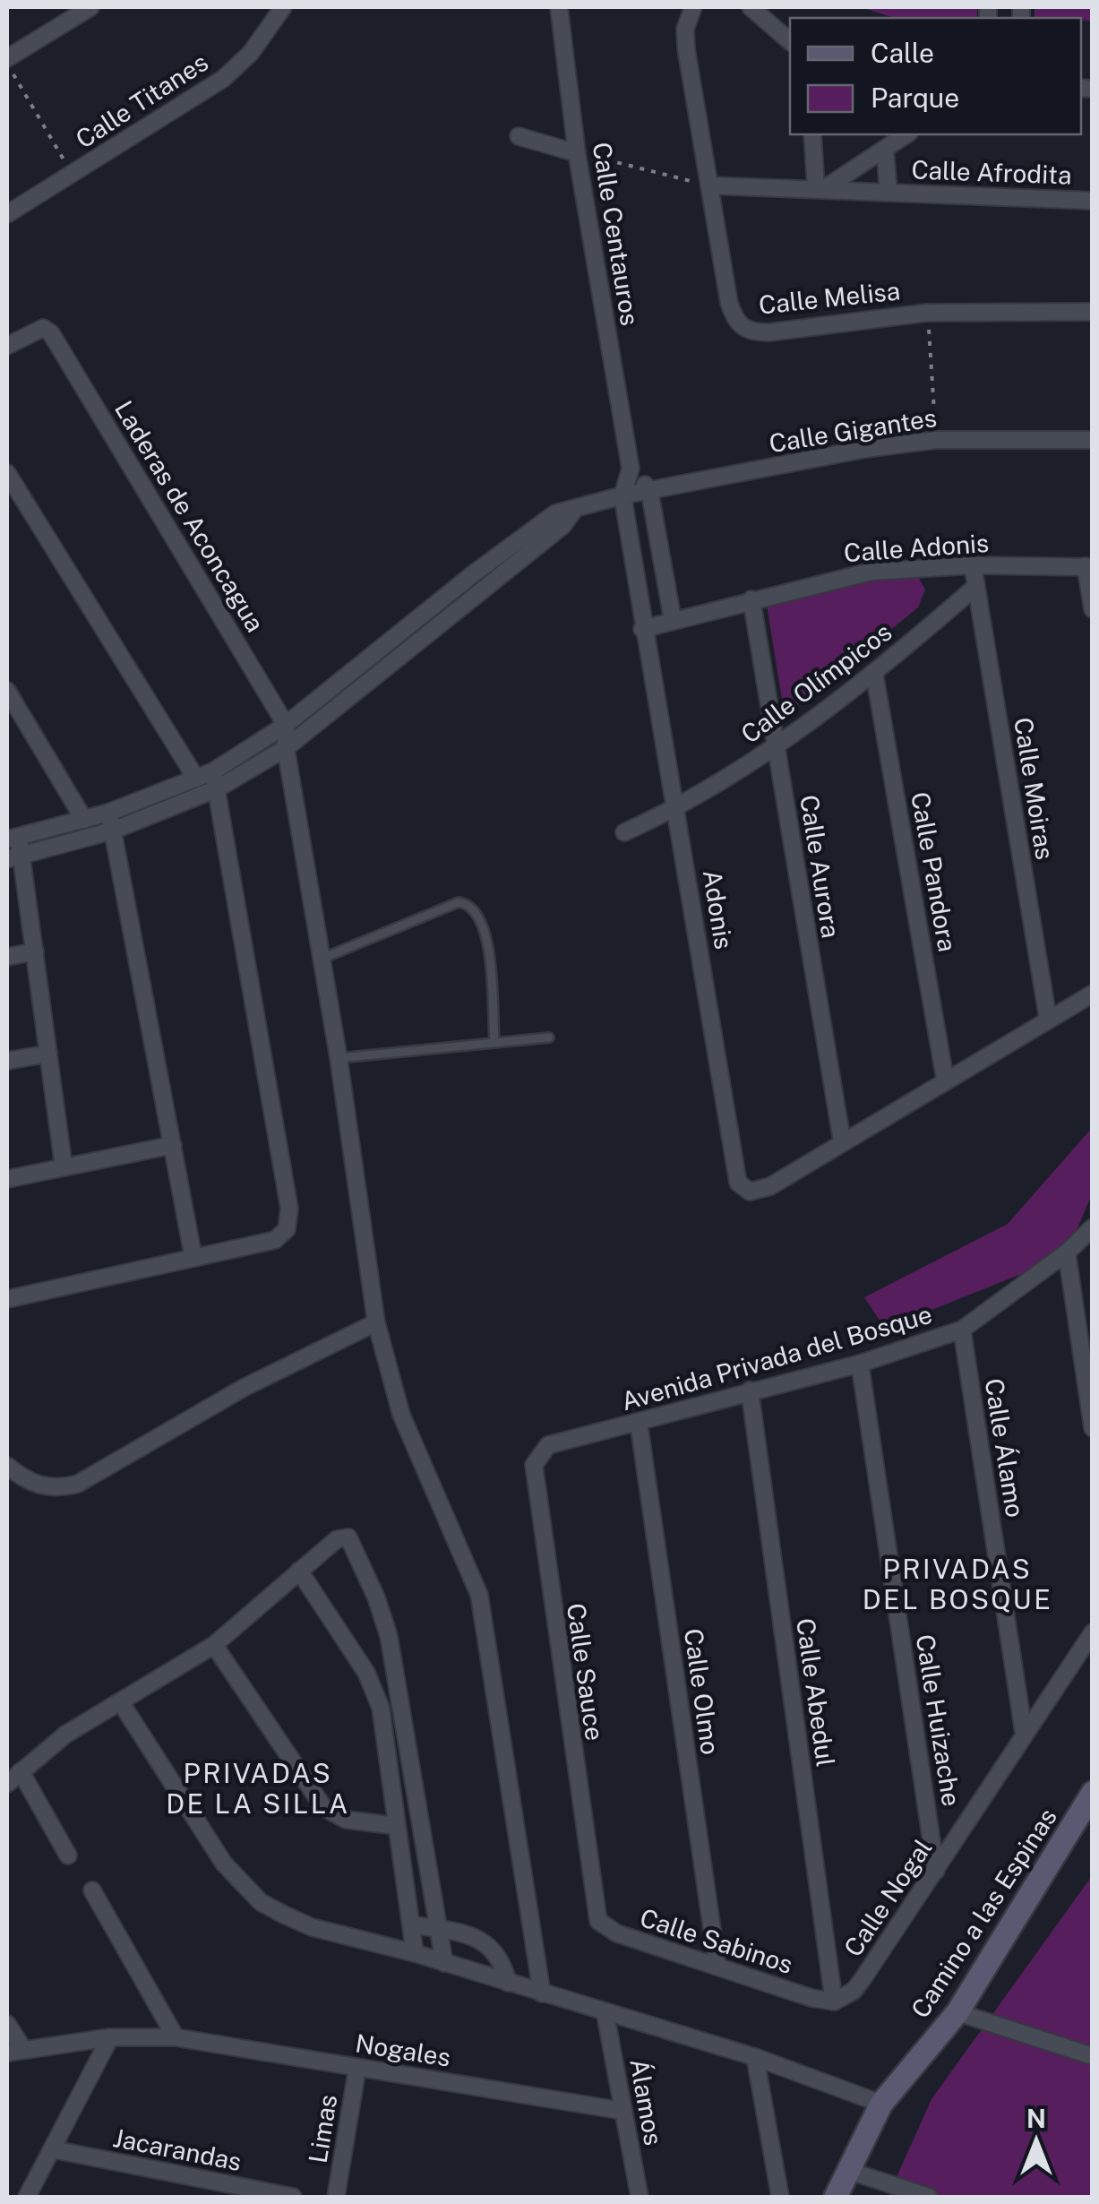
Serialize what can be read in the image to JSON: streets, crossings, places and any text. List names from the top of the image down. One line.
{"streets":{"street":["Calle Titanes","Calle Afrodita","Calle Centauros","Calle Melisa","Calle Gigantes","Laderas de Aconcagua","Calle Adonis","Calle Olímpicos","Calle Moiras","Calle Aurora","Calle Pandora","Adonis","Avenida Privada del Bosque","Calle Álamo","Calle Sauce","Calle Olmo","Calle Abedul","Calle Huizache","Calle Nogal","Camino a las Espinas","Calle Sabinos","Nogales","Álamos","Limas","Jacarandas"]},"crossings":[["Calle Afrodita","Calle Melisa"],["Calle Centauros","Calle Gigantes"],["Calle Centauros","Calle Adonis"],["Calle Centauros","Adonis"],["Calle Gigantes","Laderas de Aconcagua"],["Calle Adonis","Calle Moiras"],["Calle Adonis","Calle Aurora"],["Calle Adonis","Adonis"],["Calle Olímpicos","Calle Moiras"],["Calle Olímpicos","Calle Aurora"],["Calle Olímpicos","Calle Pandora"],["Calle Olímpicos","Adonis"],["Calle Aurora","Adonis"],["Avenida Privada del Bosque","Calle Álamo"],["Avenida Privada del Bosque","Calle Sauce"],["Avenida Privada del Bosque","Calle Olmo"],["Avenida Privada del Bosque","Calle Abedul"],["Avenida Privada del Bosque","Calle Huizache"],["Calle Álamo","Calle Nogal"],["Calle Sauce","Calle Sabinos"],["Calle Olmo","Calle Sabinos"],["Calle Abedul","Calle Nogal"],["Calle Abedul","Calle Sabinos"],["Calle Huizache","Calle Nogal"],["Calle Nogal","Calle Sabinos"],["Nogales","Álamos"],["Nogales","Limas"]],"districts":["PRIVADAS DEL BOSQUE","PRIVADAS DE LA SILLA"],"legend":["Calle","Parque"],"north":"top"}
